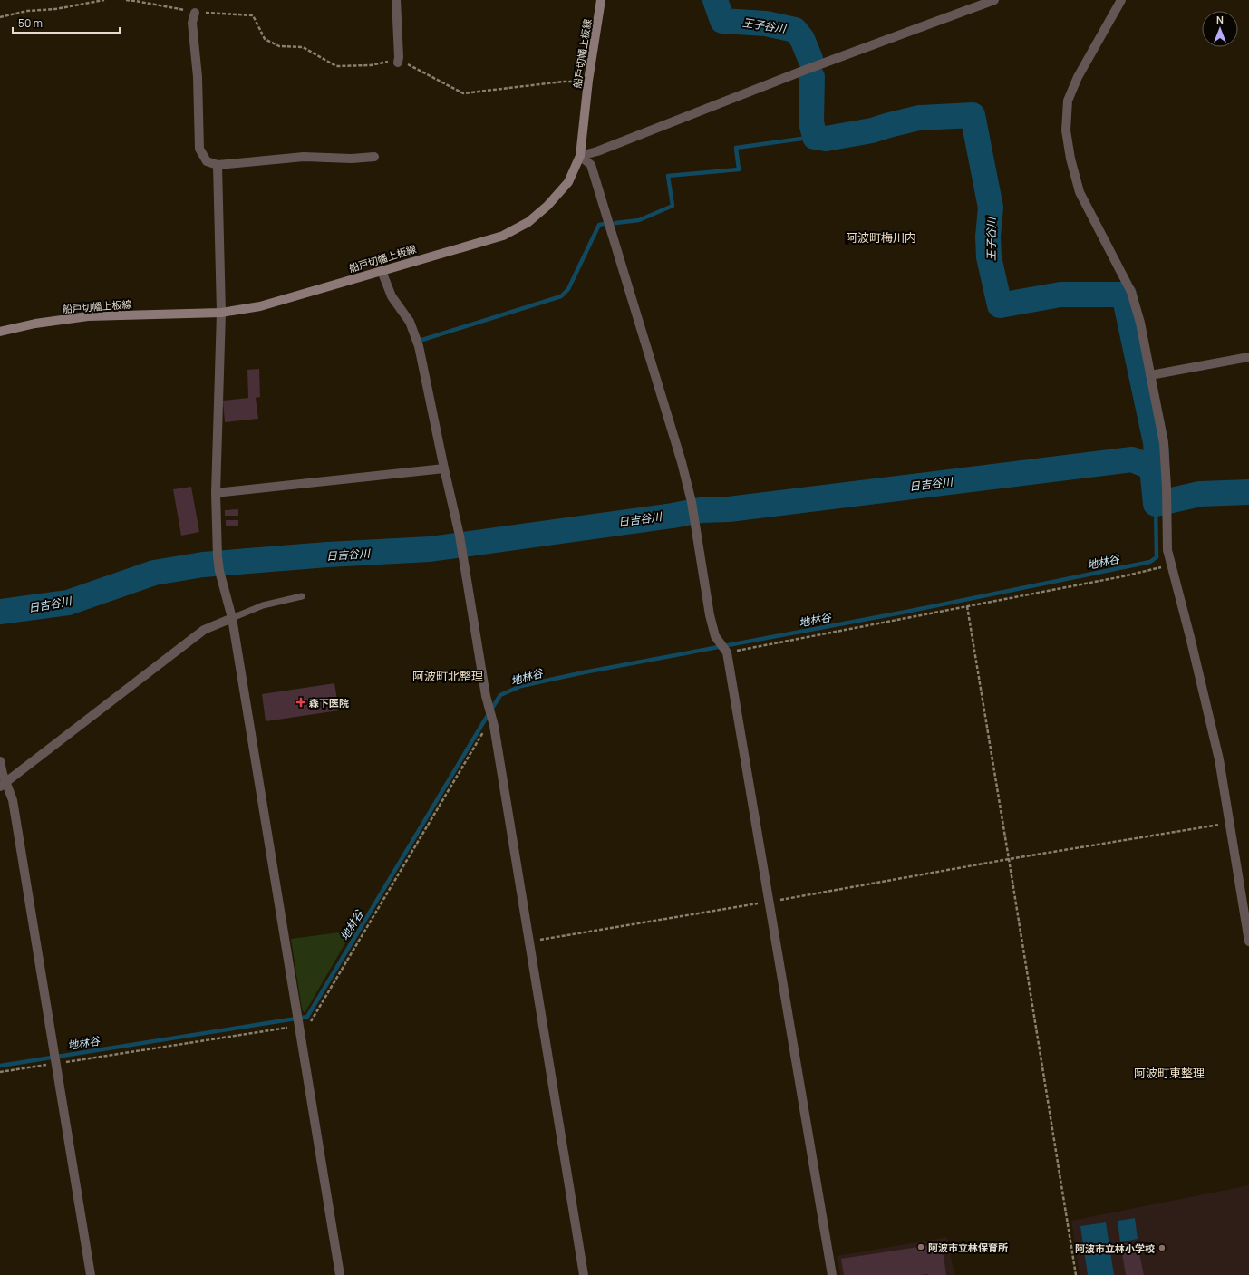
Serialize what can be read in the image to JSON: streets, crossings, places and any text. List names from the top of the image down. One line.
{"streets":{"main road":["船戸切幡上板線"]},"districts":["阿波町梅川内","阿波町北整理","阿波町東整理"],"water":["王子谷川","日吉谷川","地林谷"],"places":{"health":["森下医院"],"other":["阿波市立林保育所","阿波市立林小学校"]},"scale_bar":"50 m","north":"top"}
